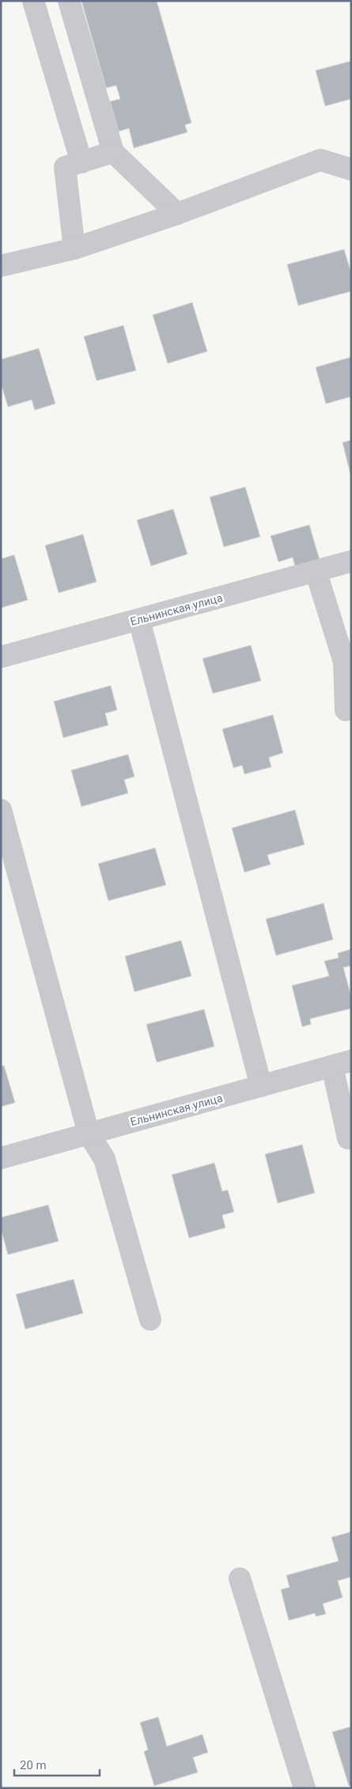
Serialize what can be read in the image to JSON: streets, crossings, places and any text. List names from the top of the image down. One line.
{"streets":{"street":["Ельнинская улица"]},"scale_bar":"20 m"}
